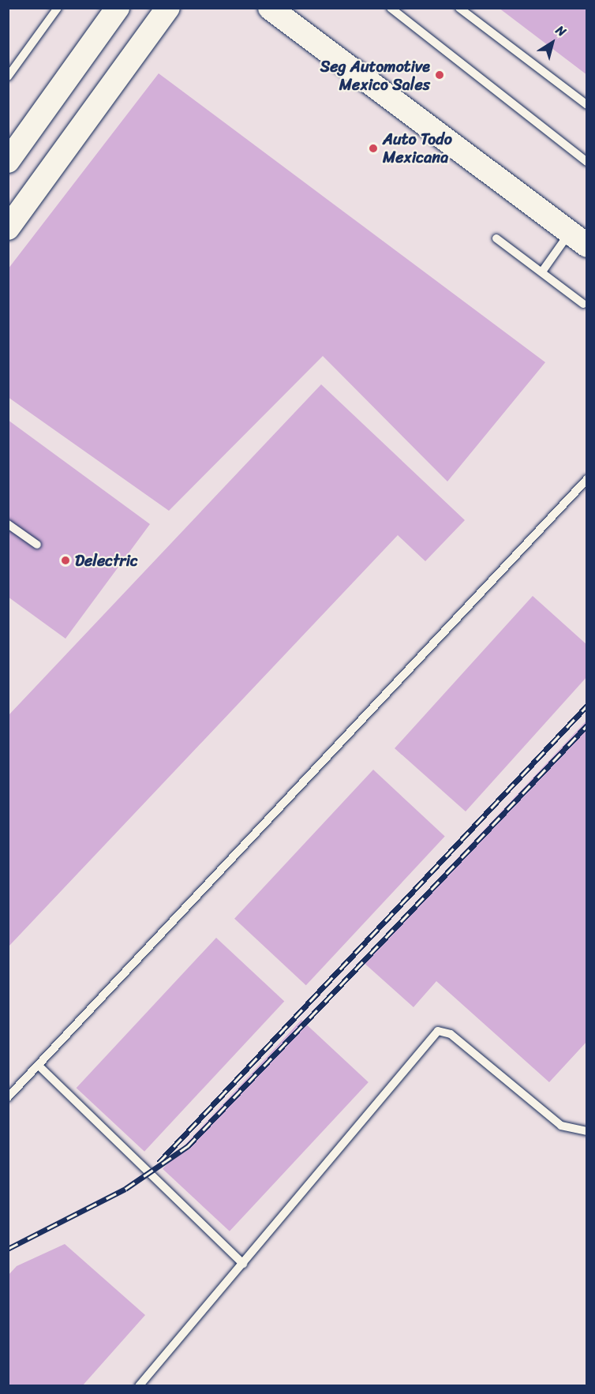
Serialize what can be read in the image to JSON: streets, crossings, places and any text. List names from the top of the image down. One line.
{"places":["Seg Automotive Mexico Sales","Auto Todo Mexicana","Delectric"],"north":"top right"}
